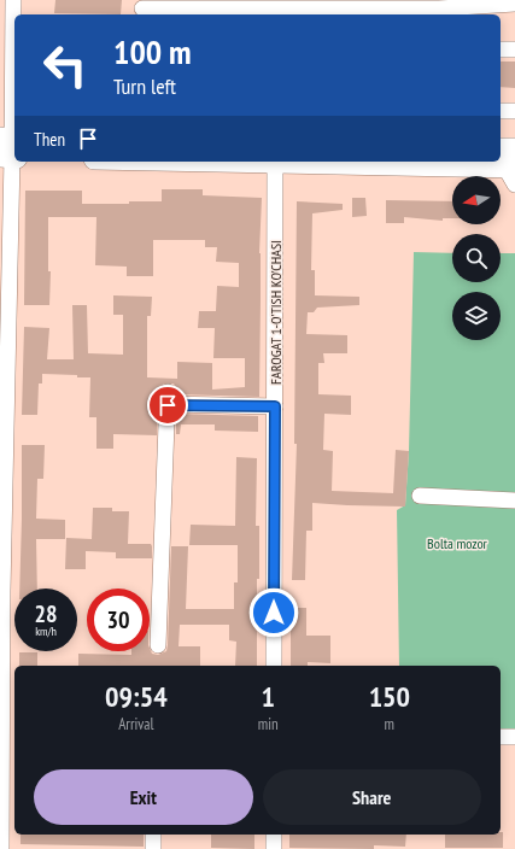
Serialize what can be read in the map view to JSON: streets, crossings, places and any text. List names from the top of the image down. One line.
{"streets":{"street":["FAROGAT 1-O'TISH KO'CHASI"]},"parks":["Bolta mozor"],"north":"left","page":{"turn":["100 m","Turn left"],"then":"Then","speed":"28 km/h","limit":"30","eta":["09:54","Arrival","1","min","150","m"],"buttons":["Exit","Share"]}}
